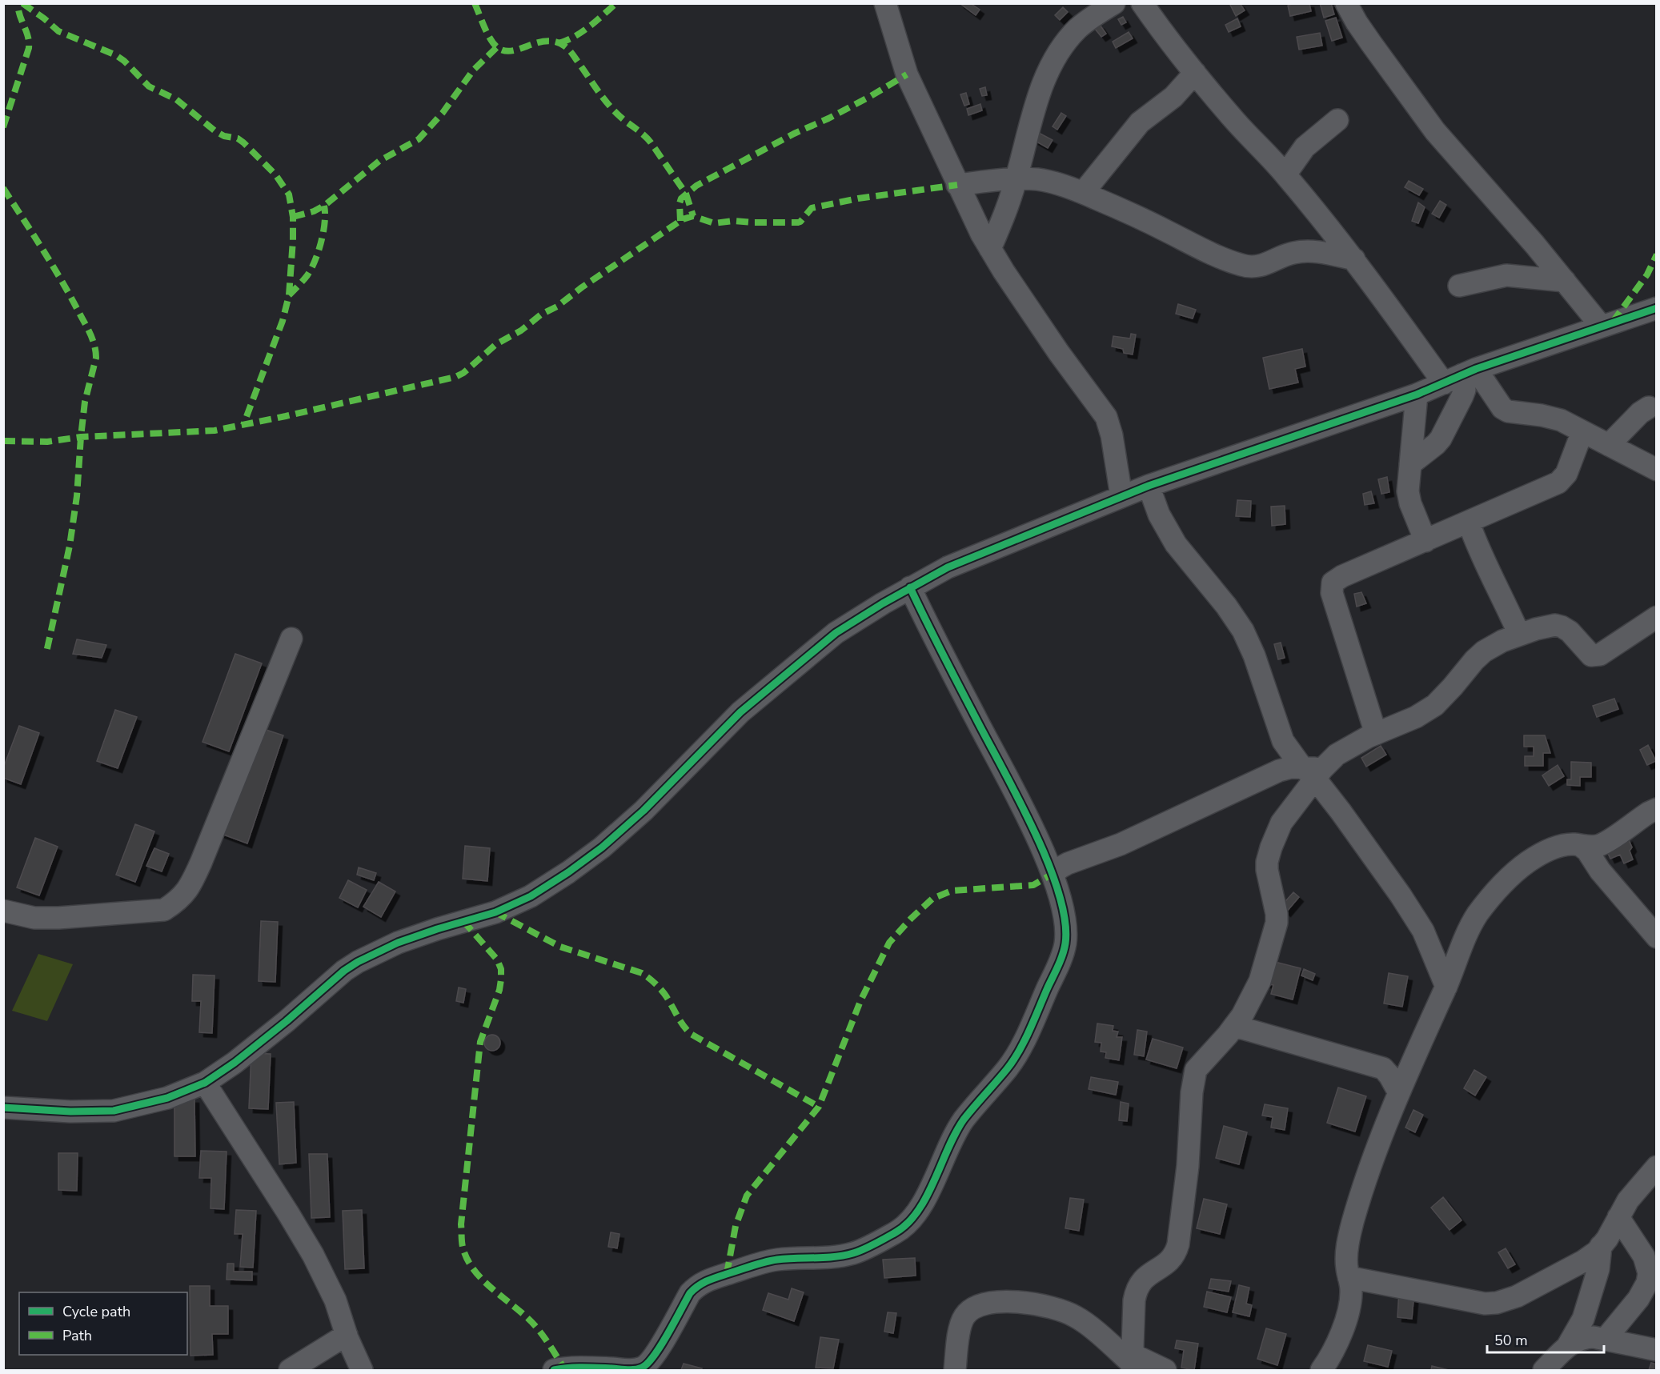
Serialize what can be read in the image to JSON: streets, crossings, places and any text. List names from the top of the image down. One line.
{"legend":["Cycle path","Path"],"scale_bar":"50 m"}
